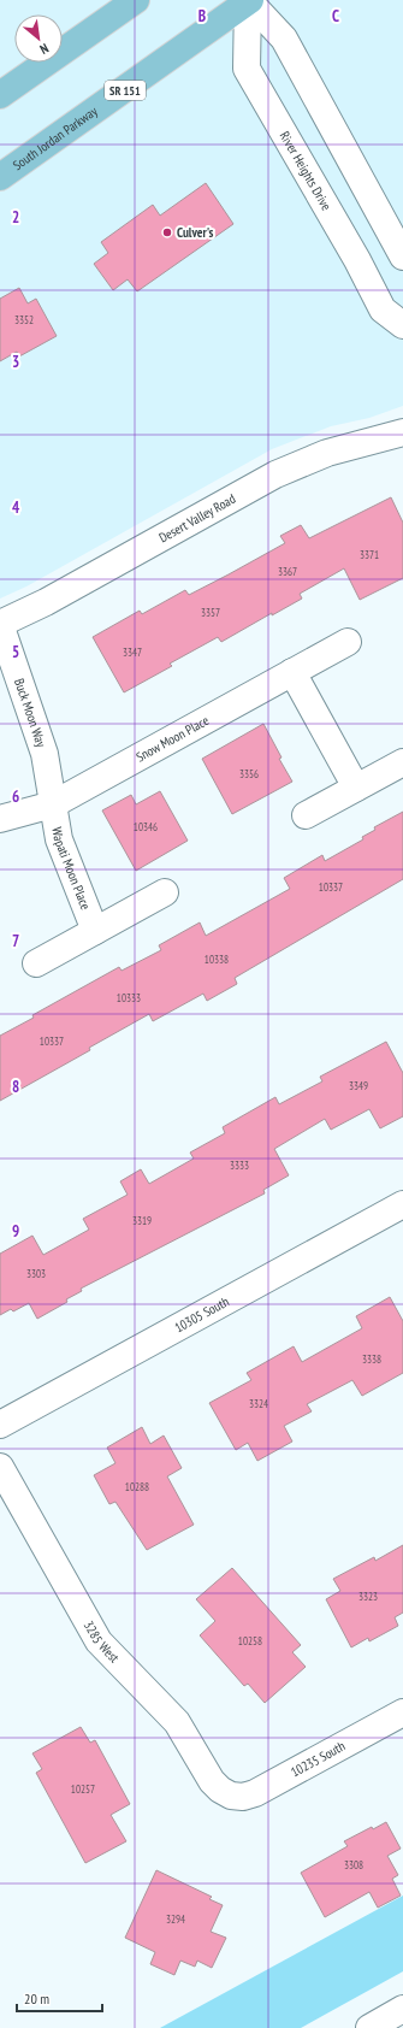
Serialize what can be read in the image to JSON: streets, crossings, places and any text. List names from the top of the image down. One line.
{"streets":{"main road":["SR 151","South Jordan Parkway"],"street":["River Heights Drive","Desert Valley Road","Buck Moon Way","Snow Moon Place","Wapati Moon Place","10305 South","3285 West","10235 South"]},"crossings":[["South Jordan Parkway","River Heights Drive"],["Desert Valley Road","Buck Moon Way"],["Buck Moon Way","Snow Moon Place"],["Buck Moon Way","Wapati Moon Place"],["Snow Moon Place","Wapati Moon Place"],["3285 West","10235 South"]],"places":["Culver's"],"house_numbers":["3352","3371","3367","3357","3347","3356","10346","10337","10338","10333","10337","3349","3333","3319","3303","3338","3324","10288","3323","10258","10257","3308","3294"],"scale_bar":"20 m","north":"bottom right","grid":{"columns":["B","C"],"rows":["2","3","4","5","6","7","8","9"]}}
